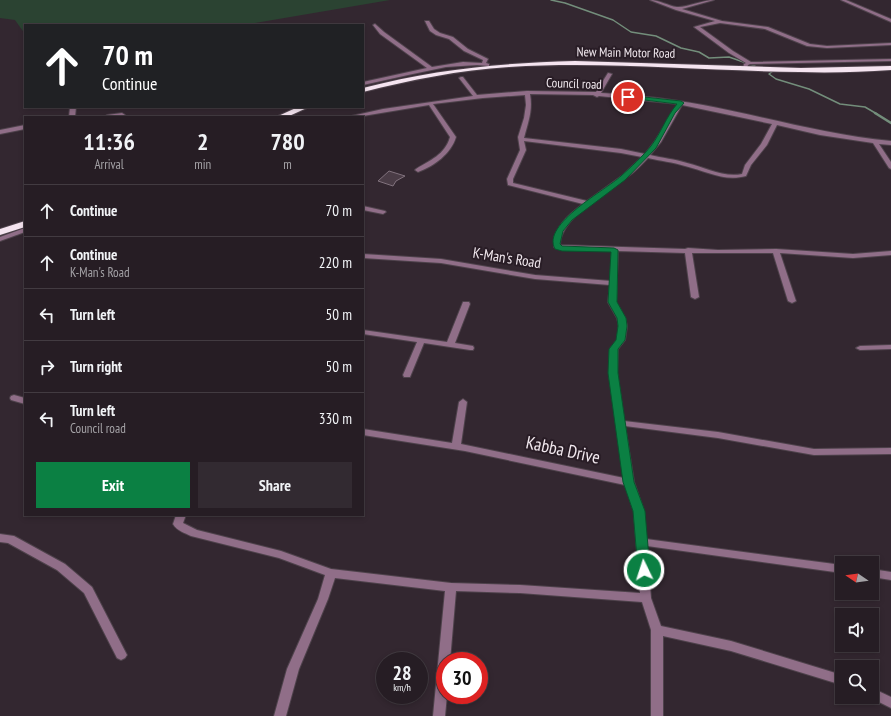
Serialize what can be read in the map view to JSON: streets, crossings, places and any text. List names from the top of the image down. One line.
{"streets":{"highway":["New Main Motor Road"],"street":["Council road","K-Man's Road","Kabba Drive"]},"north":"left","page":{"turn":["70 m","Continue"],"eta":["11:36","Arrival","2","min","780","m"],"list":[{"name":"Continue","value":"70 m"},{"name":"Continue","note":"K-Man's Road","value":"220 m"},{"name":"Turn left","value":"50 m"},{"name":"Turn right","value":"50 m"},{"name":"Turn left","note":"Council road","value":"330 m"}],"buttons":["Exit","Share"],"speed":"28 km/h","limit":"30"}}
